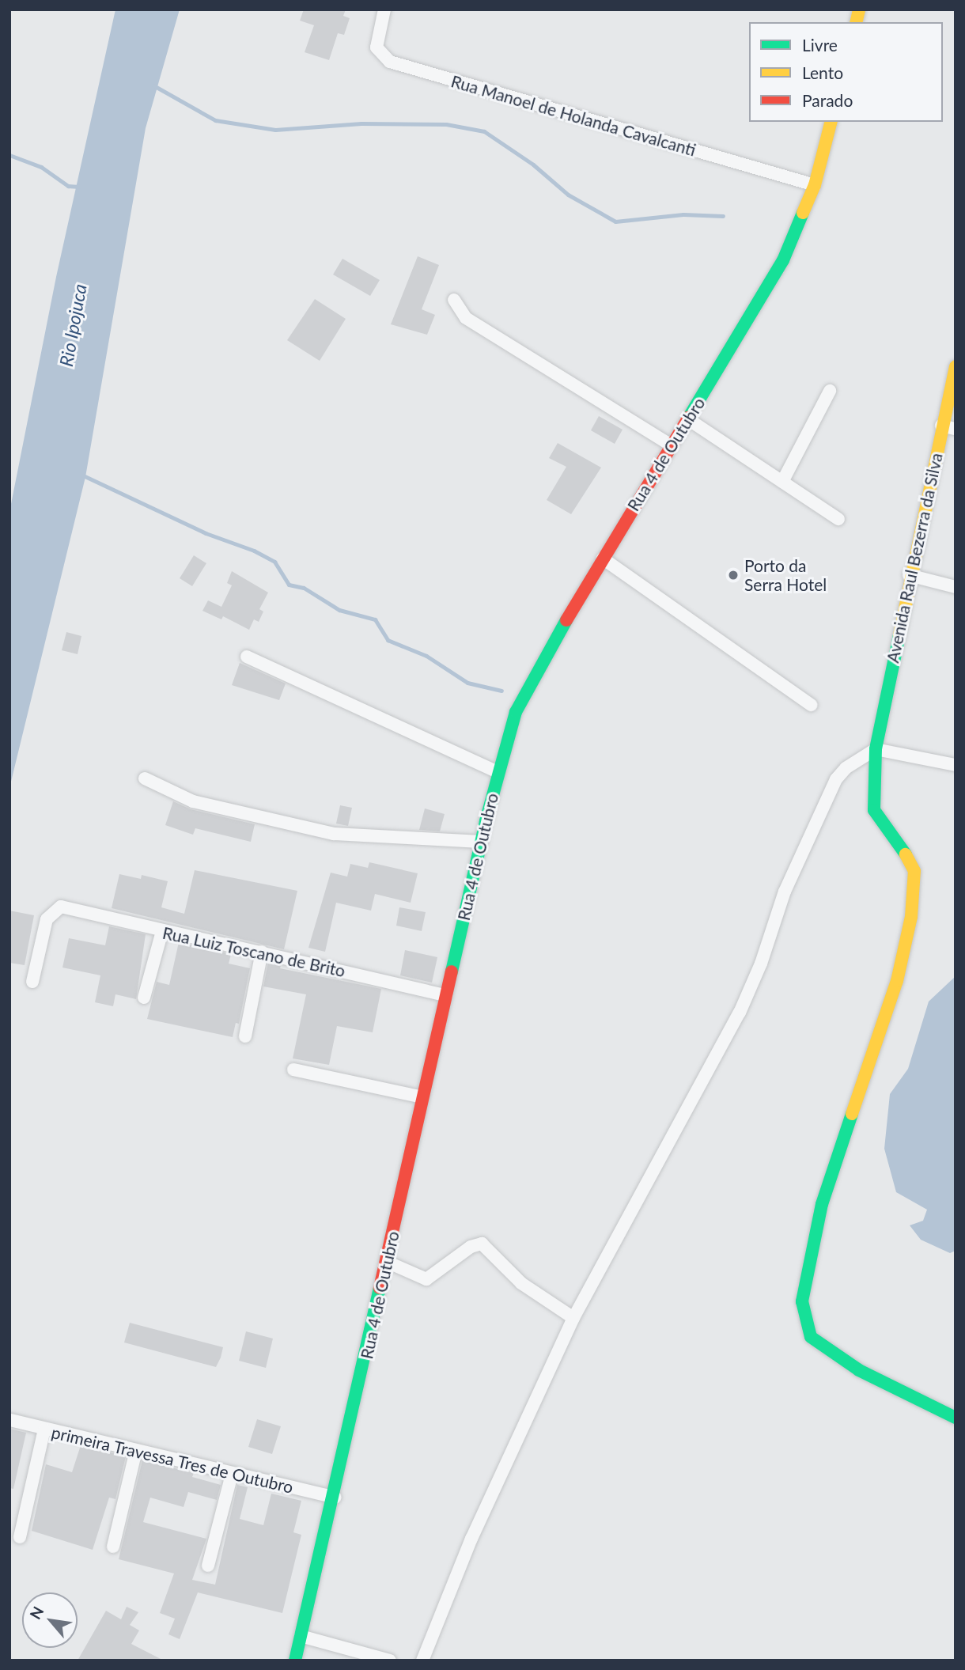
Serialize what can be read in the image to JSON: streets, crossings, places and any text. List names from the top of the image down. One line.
{"streets":{"main road":["Rua 4 de Outubro","Avenida Raul Bezerra da Silva"],"street":["Rua Manoel de Holanda Cavalcanti","Rua Luiz Toscano de Brito","primeira Travessa Tres de Outubro"]},"crossings":[["Rua Manoel de Holanda Cavalcanti","Rua 4 de Outubro"],["Rua 4 de Outubro","Rua Luiz Toscano de Brito"],["Rua 4 de Outubro","primeira Travessa Tres de Outubro"]],"water":["Rio Ipojuca"],"places":["Porto da Serra Hotel"],"legend":["Livre","Lento","Parado"],"north":"top left"}
